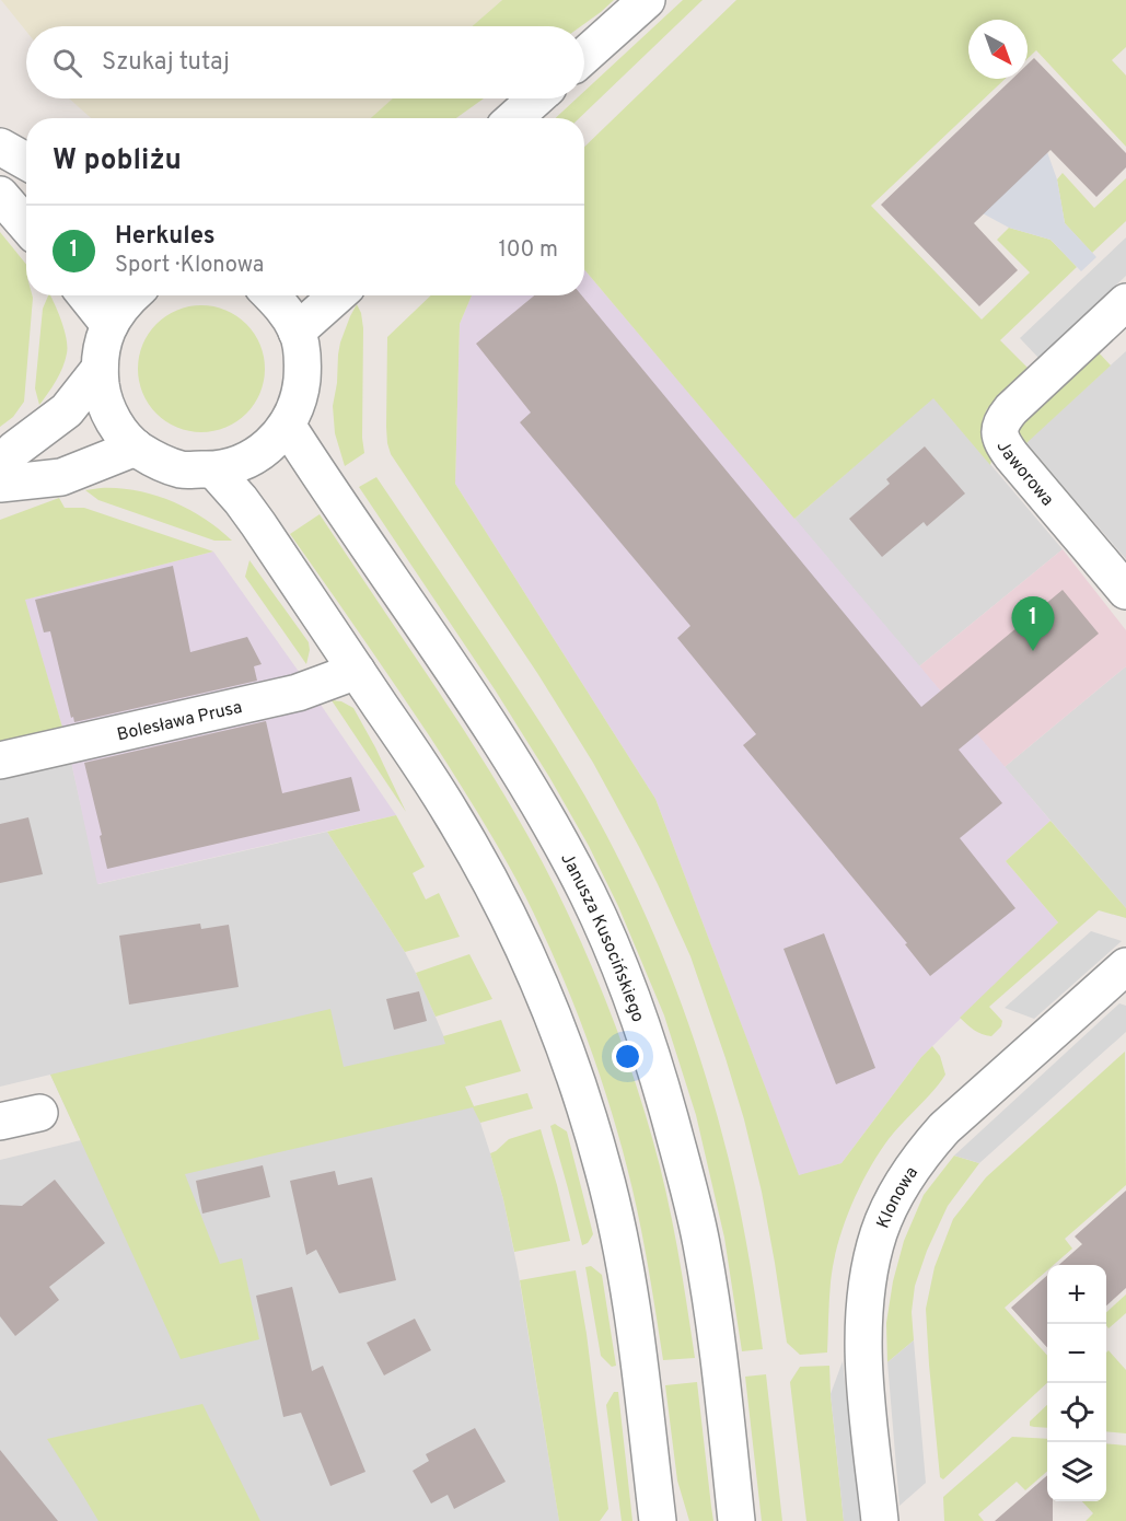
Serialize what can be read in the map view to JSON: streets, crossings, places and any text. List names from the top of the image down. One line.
{"streets":{"street":["Jaworowa","Bolesława Prusa","Janusza Kusocińskiego","Klonowa"]},"north":"bottom right","page":{"search":"Szukaj tutaj","heading":"W pobliżu","list":[{"mark":"1","name":"Herkules","note":"Sport · Klonowa","value":"100 m"}],"pins":"1","map_buttons":["+","−"]}}
